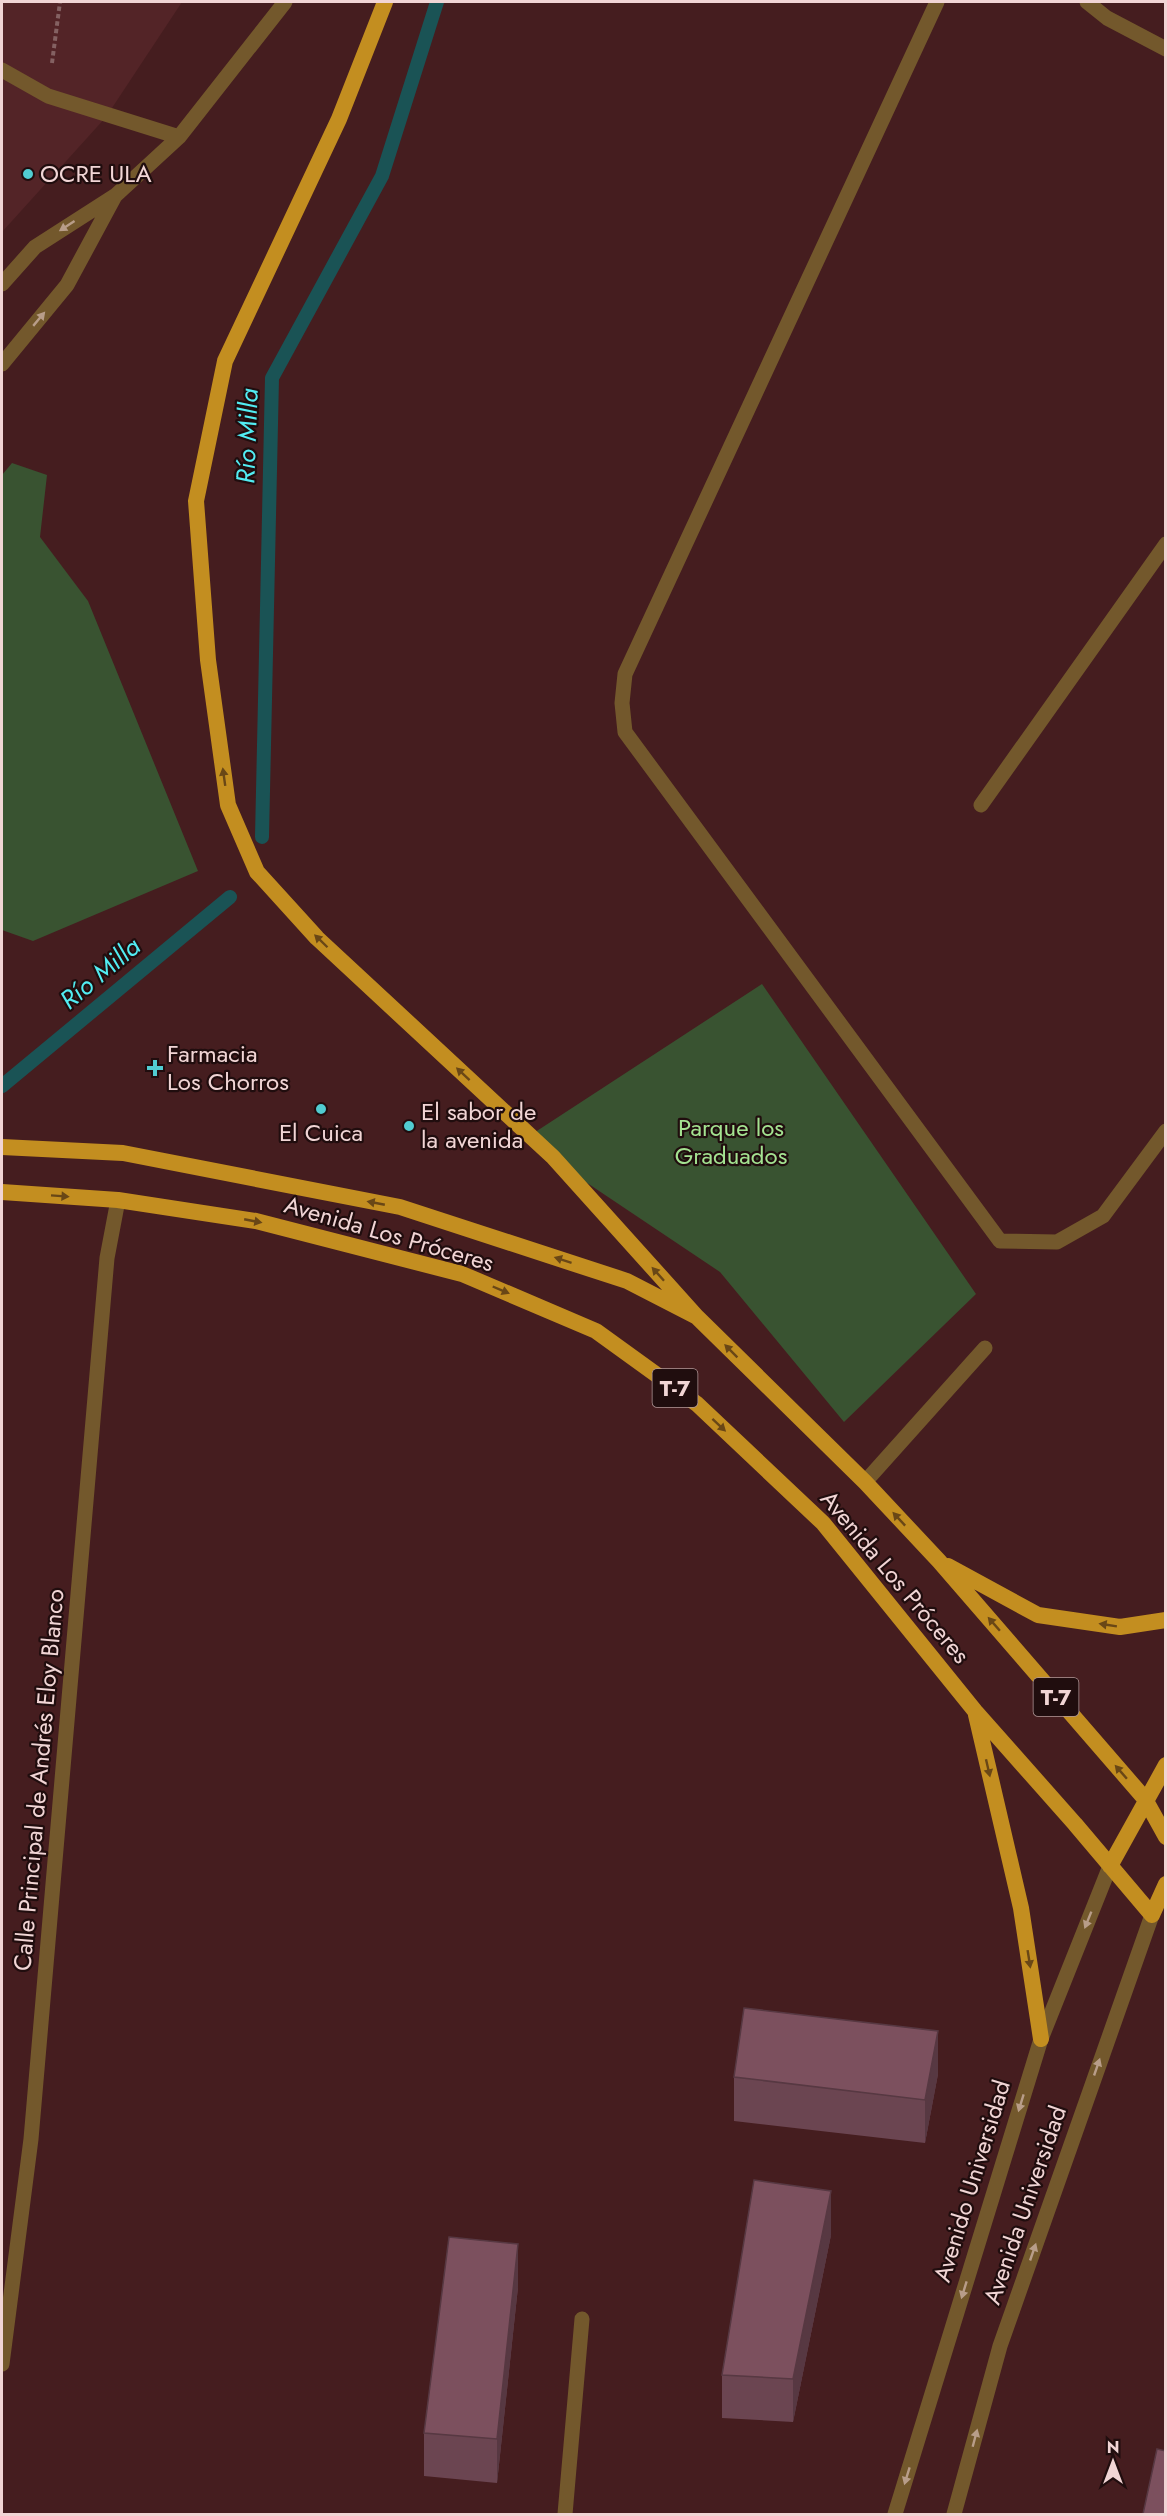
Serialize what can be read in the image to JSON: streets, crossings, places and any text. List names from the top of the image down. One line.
{"streets":{"highway":["Avenida Los Próceres","T-7"],"street":["Calle Principal de Andrés Eloy Blanco","Avenido Universidad","Avenida Universidad"]},"crossings":[["Avenida Los Próceres","Calle Principal de Andrés Eloy Blanco"],["Avenida Los Próceres","Avenido Universidad"],["Avenida Los Próceres","Avenida Universidad"]],"one_way":["Avenido Universidad","Avenida Universidad"],"water":["Río Milla"],"parks":["Parque los Graduados"],"places":{"other":["OCRE ULA","El Cuica","El sabor de la avenida"],"health":["Farmacia Los Chorros"]},"north":"top"}
